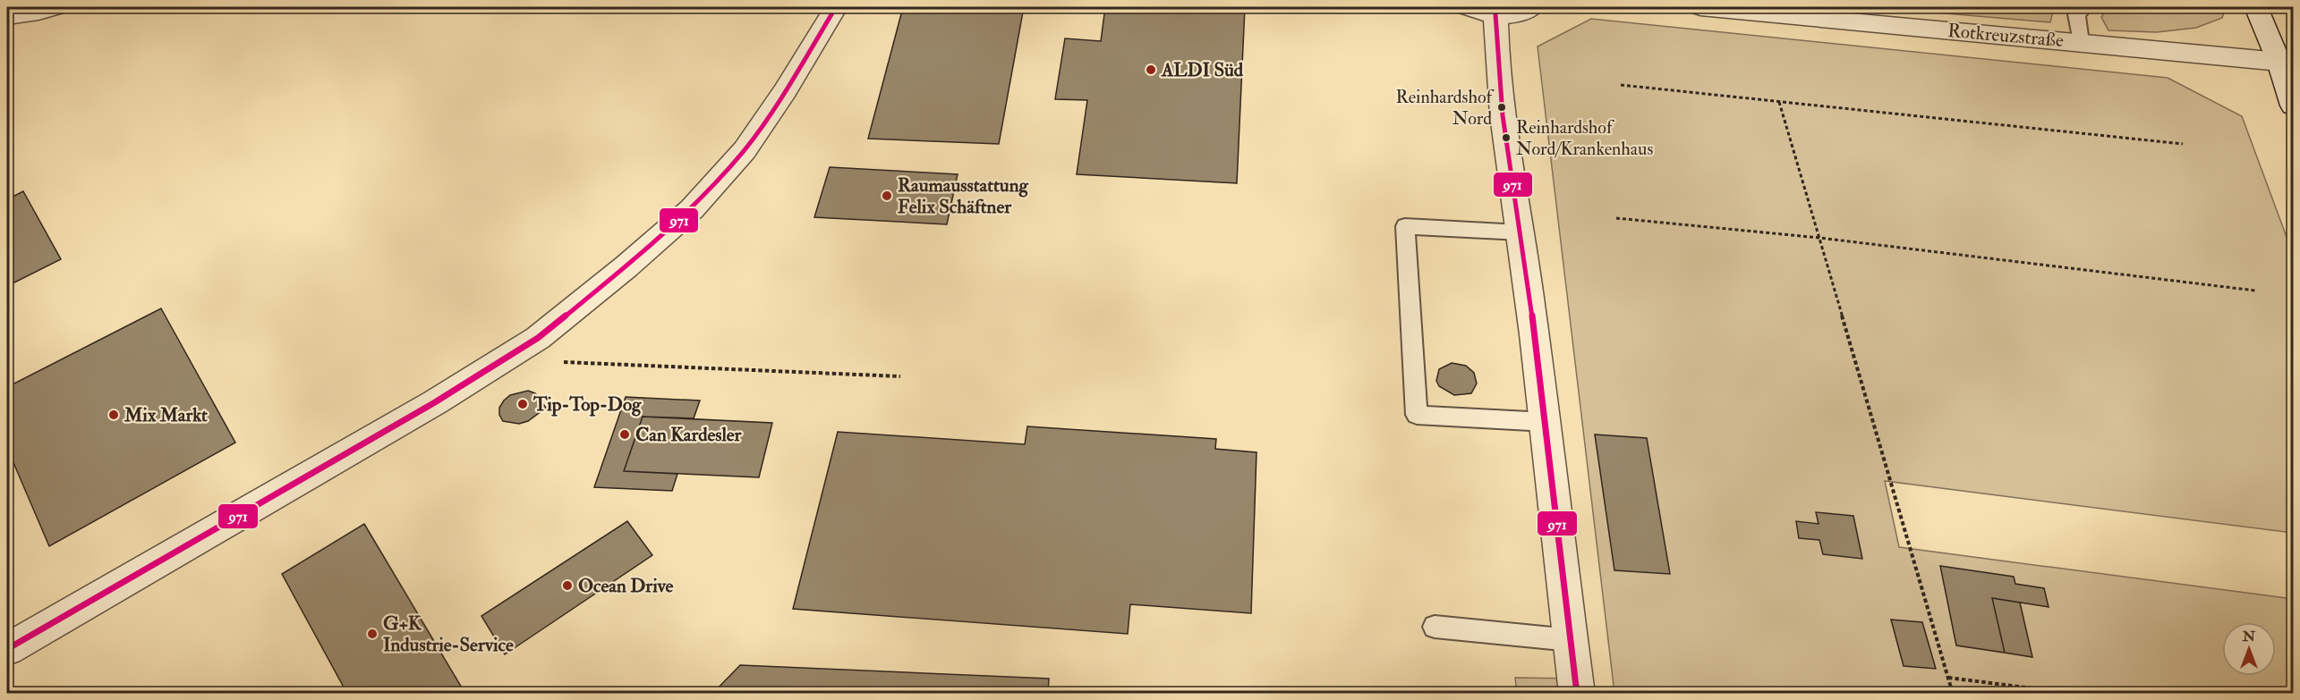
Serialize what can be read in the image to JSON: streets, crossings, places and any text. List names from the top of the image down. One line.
{"streets":{"street":["Rotkreuzstraße"]},"places":["ALDI Süd","Reinhardshof Nord","Reinhardshof Nord/Krankenhaus","Raumausstattung Felix Schäftner","Tip-Top-Dog","Mix Markt","Can Kardesler","Ocean Drive","G+K Industrie-Service"],"lines":["transit line 971"],"north":"top"}
